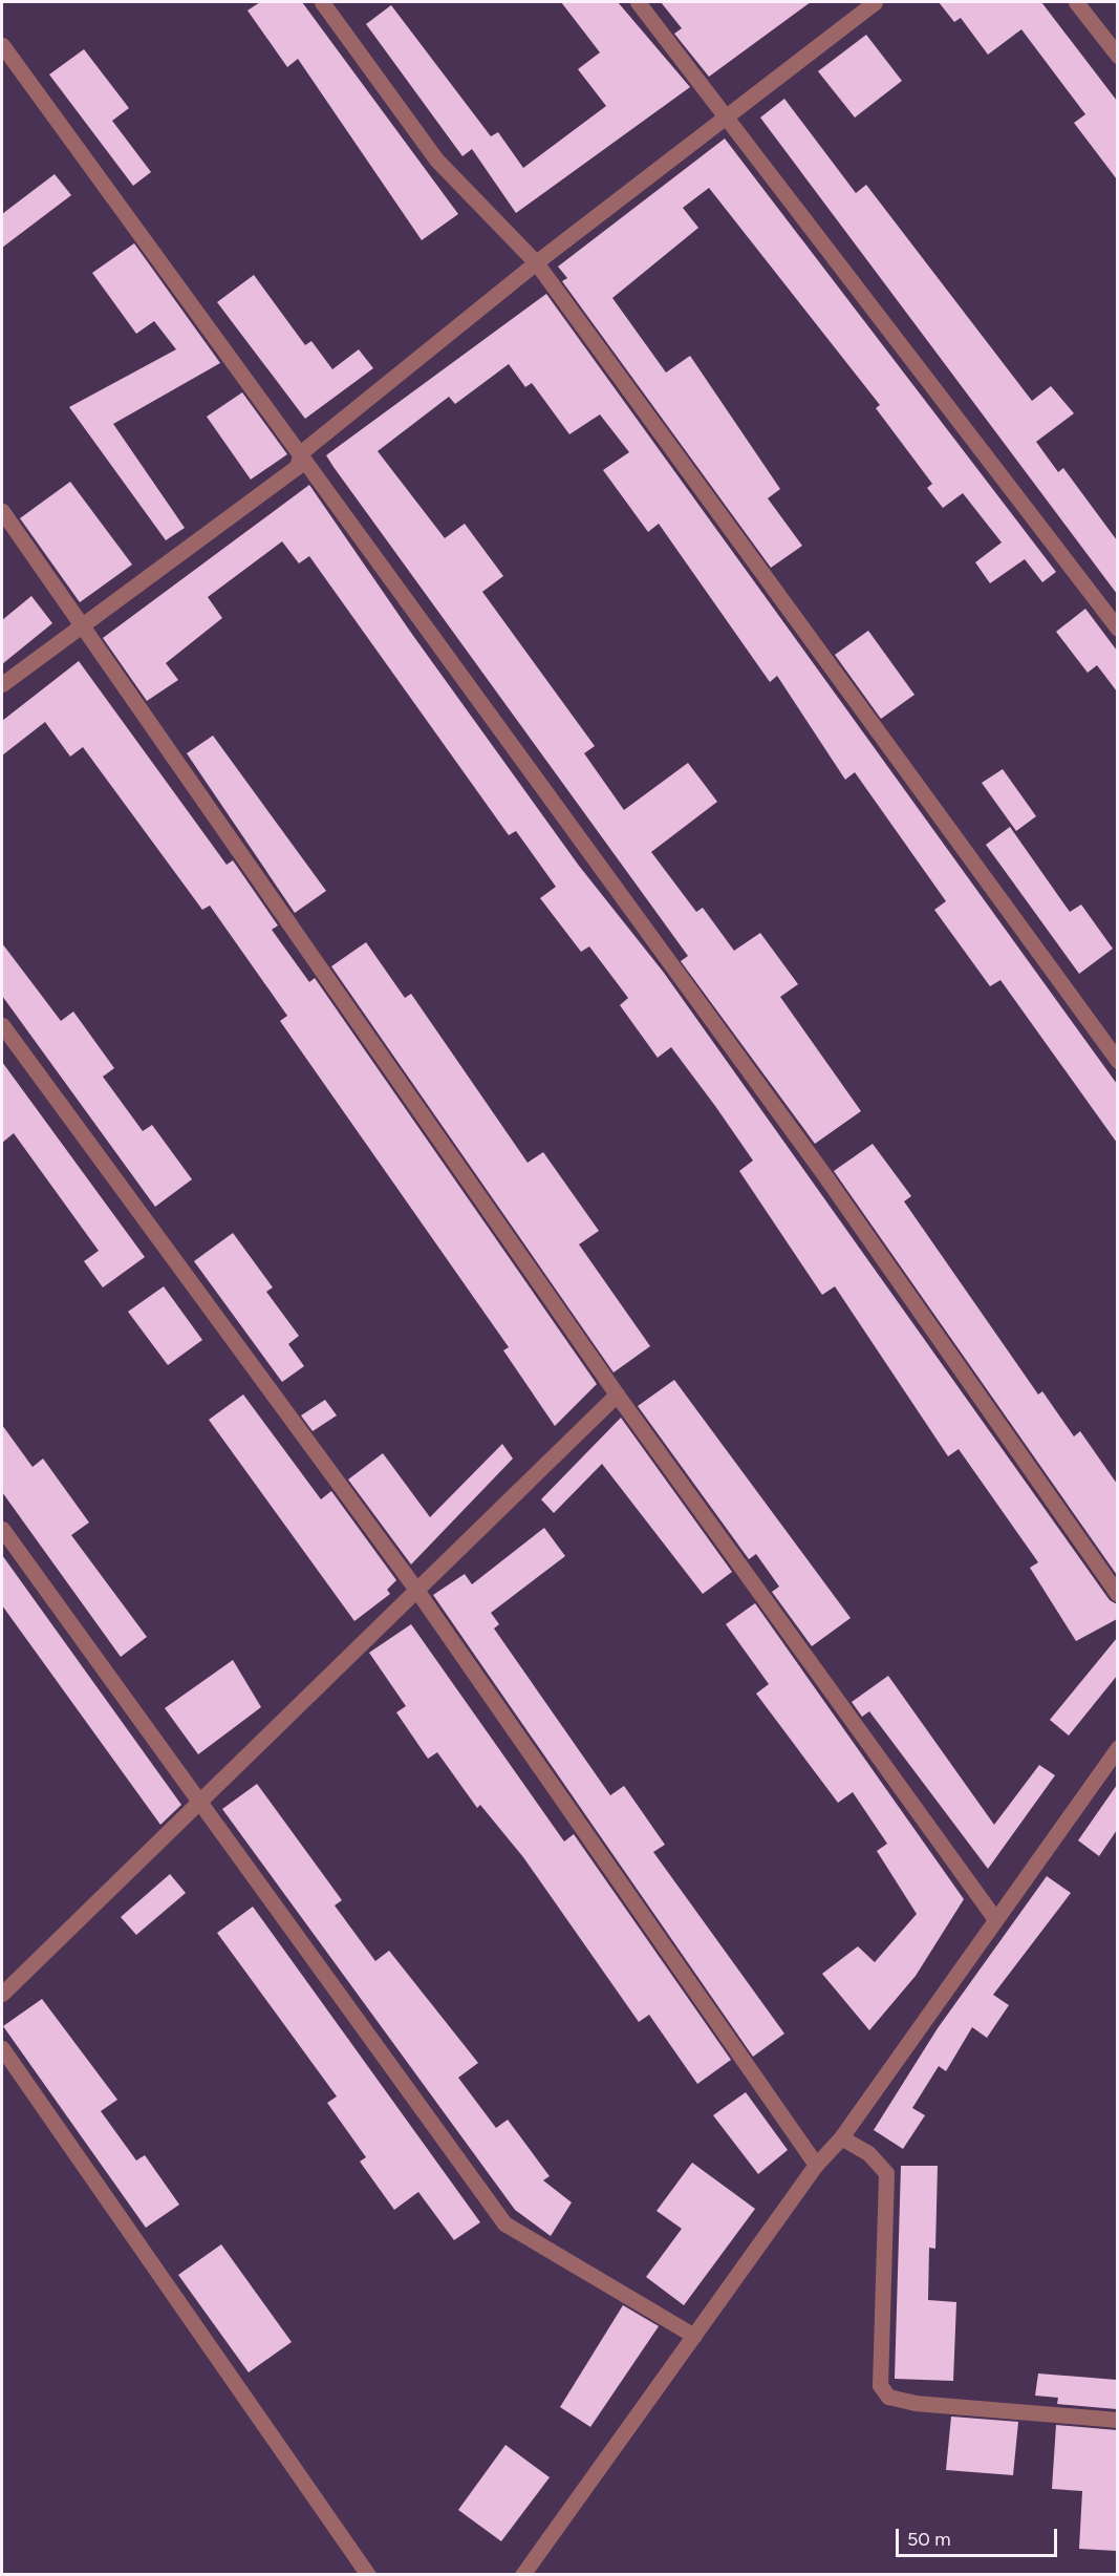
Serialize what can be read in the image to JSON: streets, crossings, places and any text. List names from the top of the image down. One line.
{"scale_bar":"50 m"}
